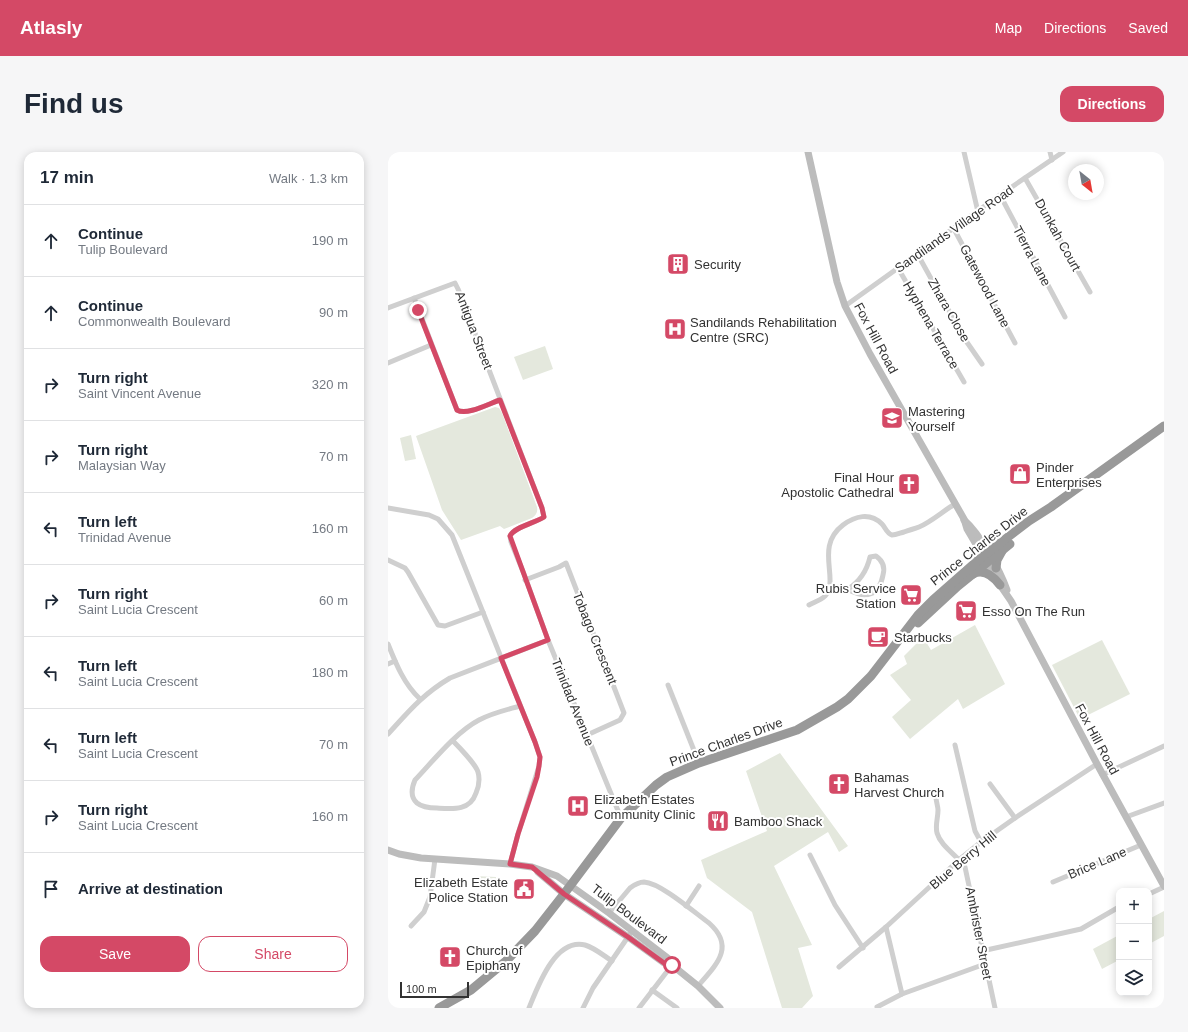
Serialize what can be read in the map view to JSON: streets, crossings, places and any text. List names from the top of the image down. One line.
{"streets":{"highway":["Prince Charles Drive"],"main road":["Fox Hill Road","Tulip Boulevard"],"street":["Sandilands Village Road","Dunkah Court","Tierra Lane","Gatewood Lane","Zhara Close","Hyphena Terrace","Antigua Street","Tobago Crescent","Trinidad Avenue","Blue Berry Hill","Brice Lane","Ambrister Street"]},"crossings":[["Sandilands Village Road","Dunkah Court"],["Sandilands Village Road","Tierra Lane"],["Sandilands Village Road","Gatewood Lane"],["Sandilands Village Road","Zhara Close"],["Sandilands Village Road","Hyphena Terrace"],["Sandilands Village Road","Fox Hill Road"],["Antigua Street","Trinidad Avenue"],["Fox Hill Road","Prince Charles Drive"],["Fox Hill Road","Blue Berry Hill"],["Fox Hill Road","Brice Lane"],["Prince Charles Drive","Trinidad Avenue"],["Prince Charles Drive","Tulip Boulevard"],["Tobago Crescent","Trinidad Avenue"],["Blue Berry Hill","Ambrister Street"]],"places":{"building":["Security"],"hospital":["Sandilands Rehabilitation Centre (SRC)","Elizabeth Estates Community Clinic"],"school or university":["Mastering Yourself"],"shop":["Pinder Enterprises"],"church":["Final Hour Apostolic Cathedral","Bahamas Harvest Church","Church of Epiphany"],"supermarket":["Rubis Service Station","Esso On The Run"],"cafe":["Starbucks"],"restaurant":["Bamboo Shack"],"public building":["Elizabeth Estate Police Station"]},"scale_bar":"100 m","north":"bottom right","page":{"header":"Atlasly","nav":["Map","Directions","Saved"],"buttons":["Directions",["Save","Share"]],"title":"Find us","heading":["17 min","Walk · 1.3 km"],"list":[["Continue","Tulip Boulevard","190 m"],["Continue","Commonwealth Boulevard","90 m"],["Turn right","Saint Vincent Avenue","320 m"],["Turn right","Malaysian Way","70 m"],["Turn left","Trinidad Avenue","160 m"],["Turn right","Saint Lucia Crescent","60 m"],["Turn left","Saint Lucia Crescent","180 m"],["Turn left","Saint Lucia Crescent","70 m"],["Turn right","Saint Lucia Crescent","160 m"],"Arrive at destination"],"map_buttons":["+","−"],"scale":"100 m"}}
